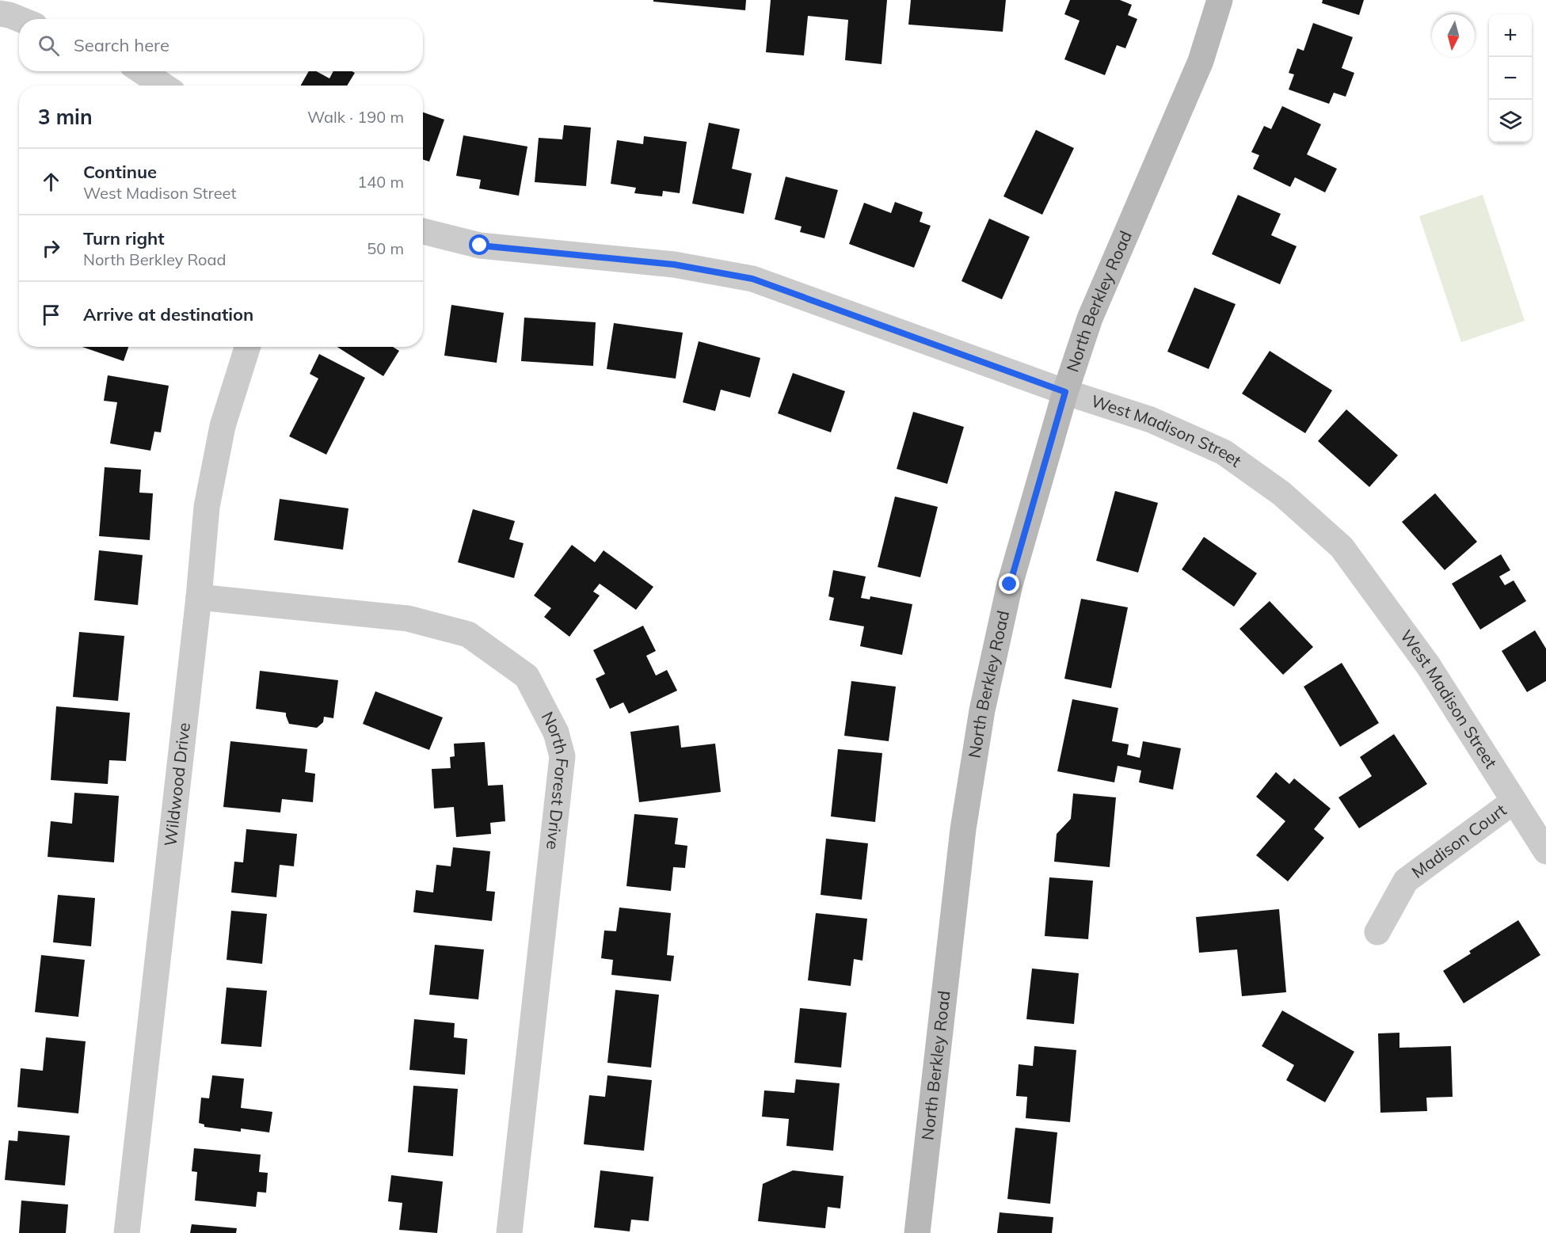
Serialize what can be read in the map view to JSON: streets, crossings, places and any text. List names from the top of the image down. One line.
{"streets":{"street":["North Berkley Road","West Madison Street","North Forest Drive","Wildwood Drive","Madison Court"]},"crossings":[["North Berkley Road","West Madison Street"],["West Madison Street","Madison Court"],["North Forest Drive","Wildwood Drive"]],"north":"bottom","page":{"map_buttons":["+","−"],"search":"Search here","heading":["3 min","Walk · 190 m"],"list":[["Continue","West Madison Street","140 m"],["Turn right","North Berkley Road","50 m"],"Arrive at destination"]}}
